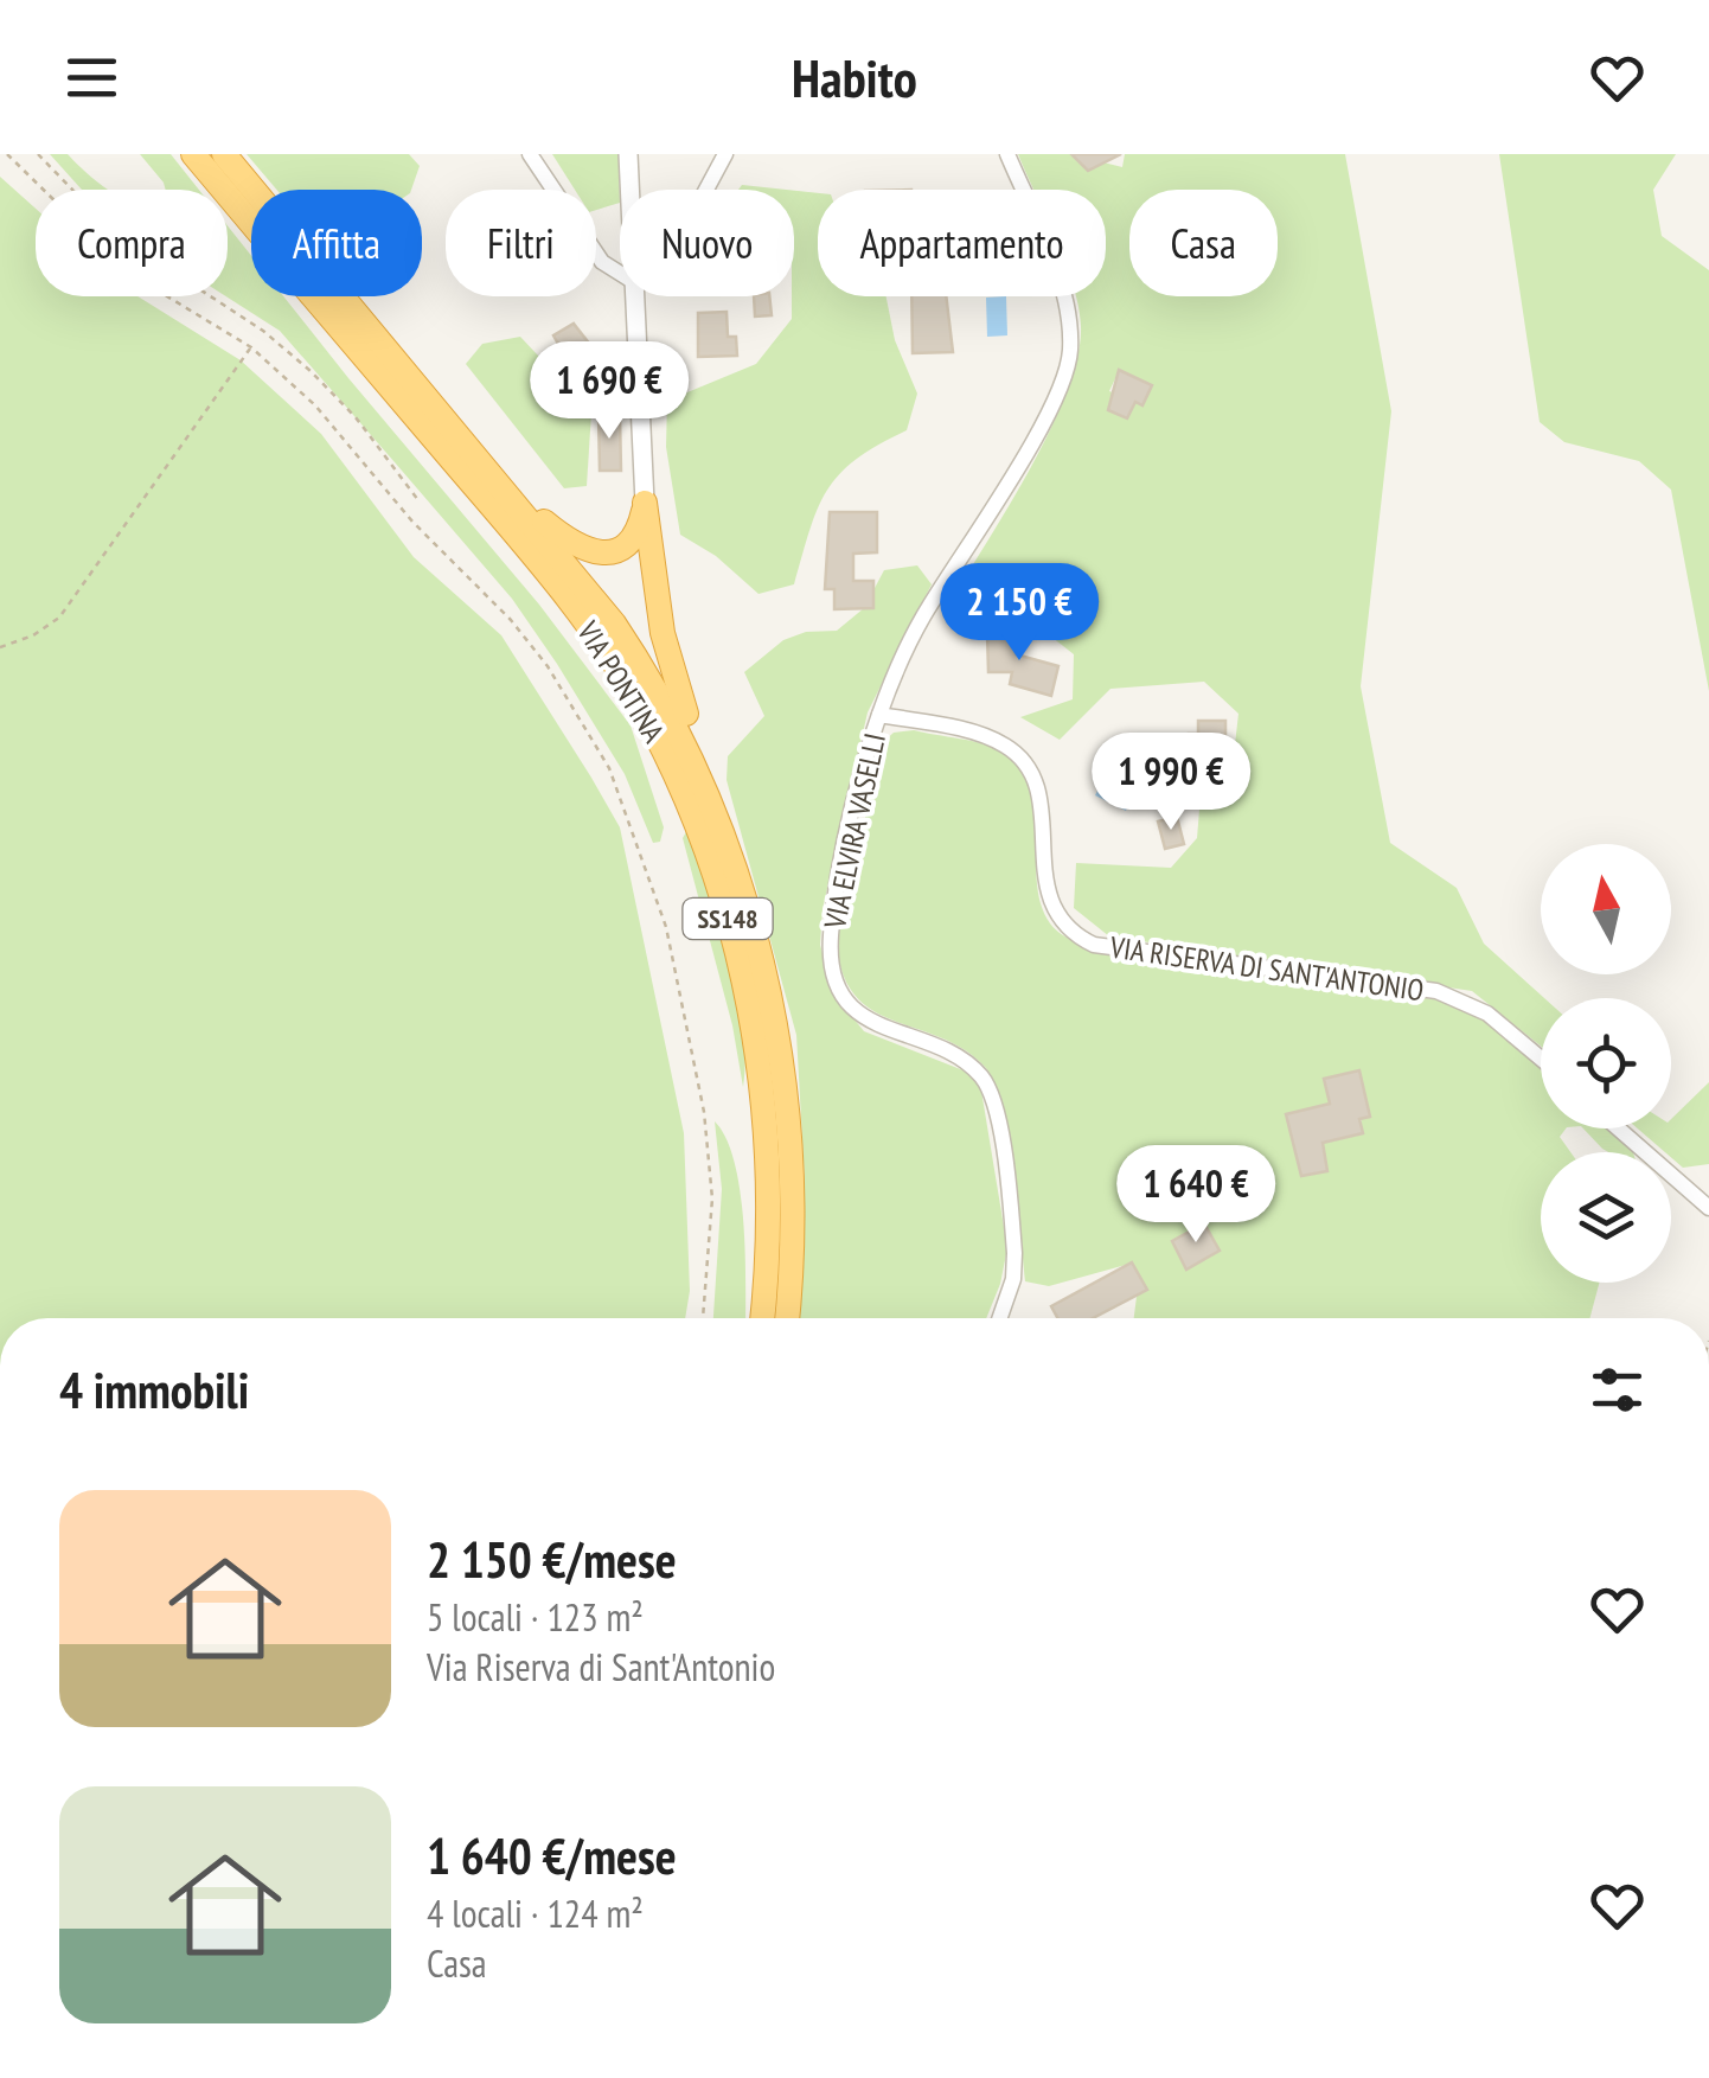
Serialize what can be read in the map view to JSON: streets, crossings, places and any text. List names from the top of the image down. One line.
{"streets":{"highway":["VIA PONTINA","SS148"],"street":["VIA ELVIRA VASELLI","VIA RISERVA DI SANT'ANTONIO"]},"crossings":[["VIA ELVIRA VASELLI","VIA RISERVA DI SANT'ANTONIO"]],"north":"top","page":{"header":"Habito","chip":["Compra","Affitta","Filtri","Nuovo","Appartamento","Casa"],"price":["1 690 €","2 150 €","1 990 €","1 640 €"],"heading":"4 immobili","list":[{"name":"2 150 €/mese","note":"5 locali · 123 m² · Via Riserva di Sant'Antonio"},{"name":"1 640 €/mese","note":"4 locali · 124 m² · Casa"}]}}
